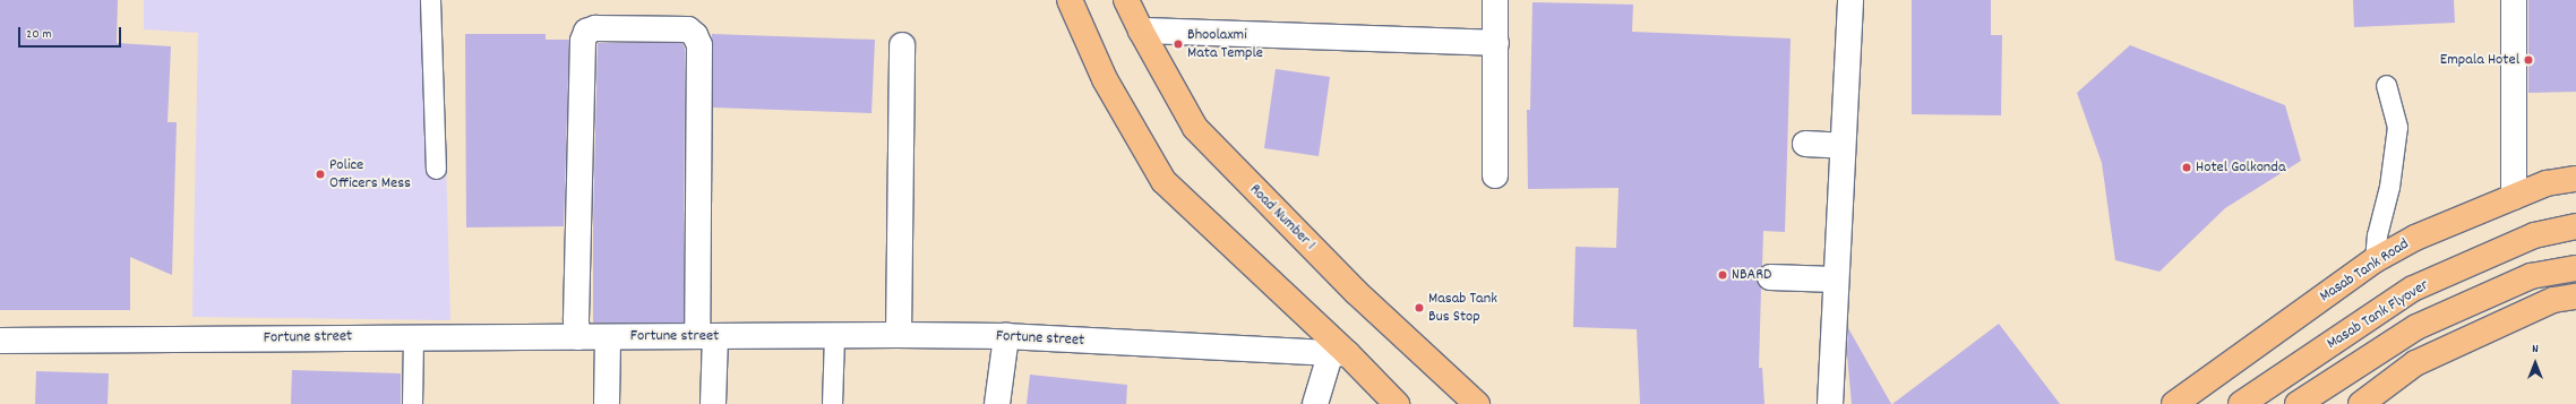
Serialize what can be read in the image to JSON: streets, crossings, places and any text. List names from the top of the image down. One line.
{"streets":{"main road":["Road Number 1","Masab Tank Road","Masab Tank Flyover"],"street":["Fortune street"]},"places":["Bhoolaxmi Mata Temple","Empala Hotel","Hotel Golkonda","Police Officers Mess","NBARD","Masab Tank Bus Stop"],"scale_bar":"20 m","north":"top"}
